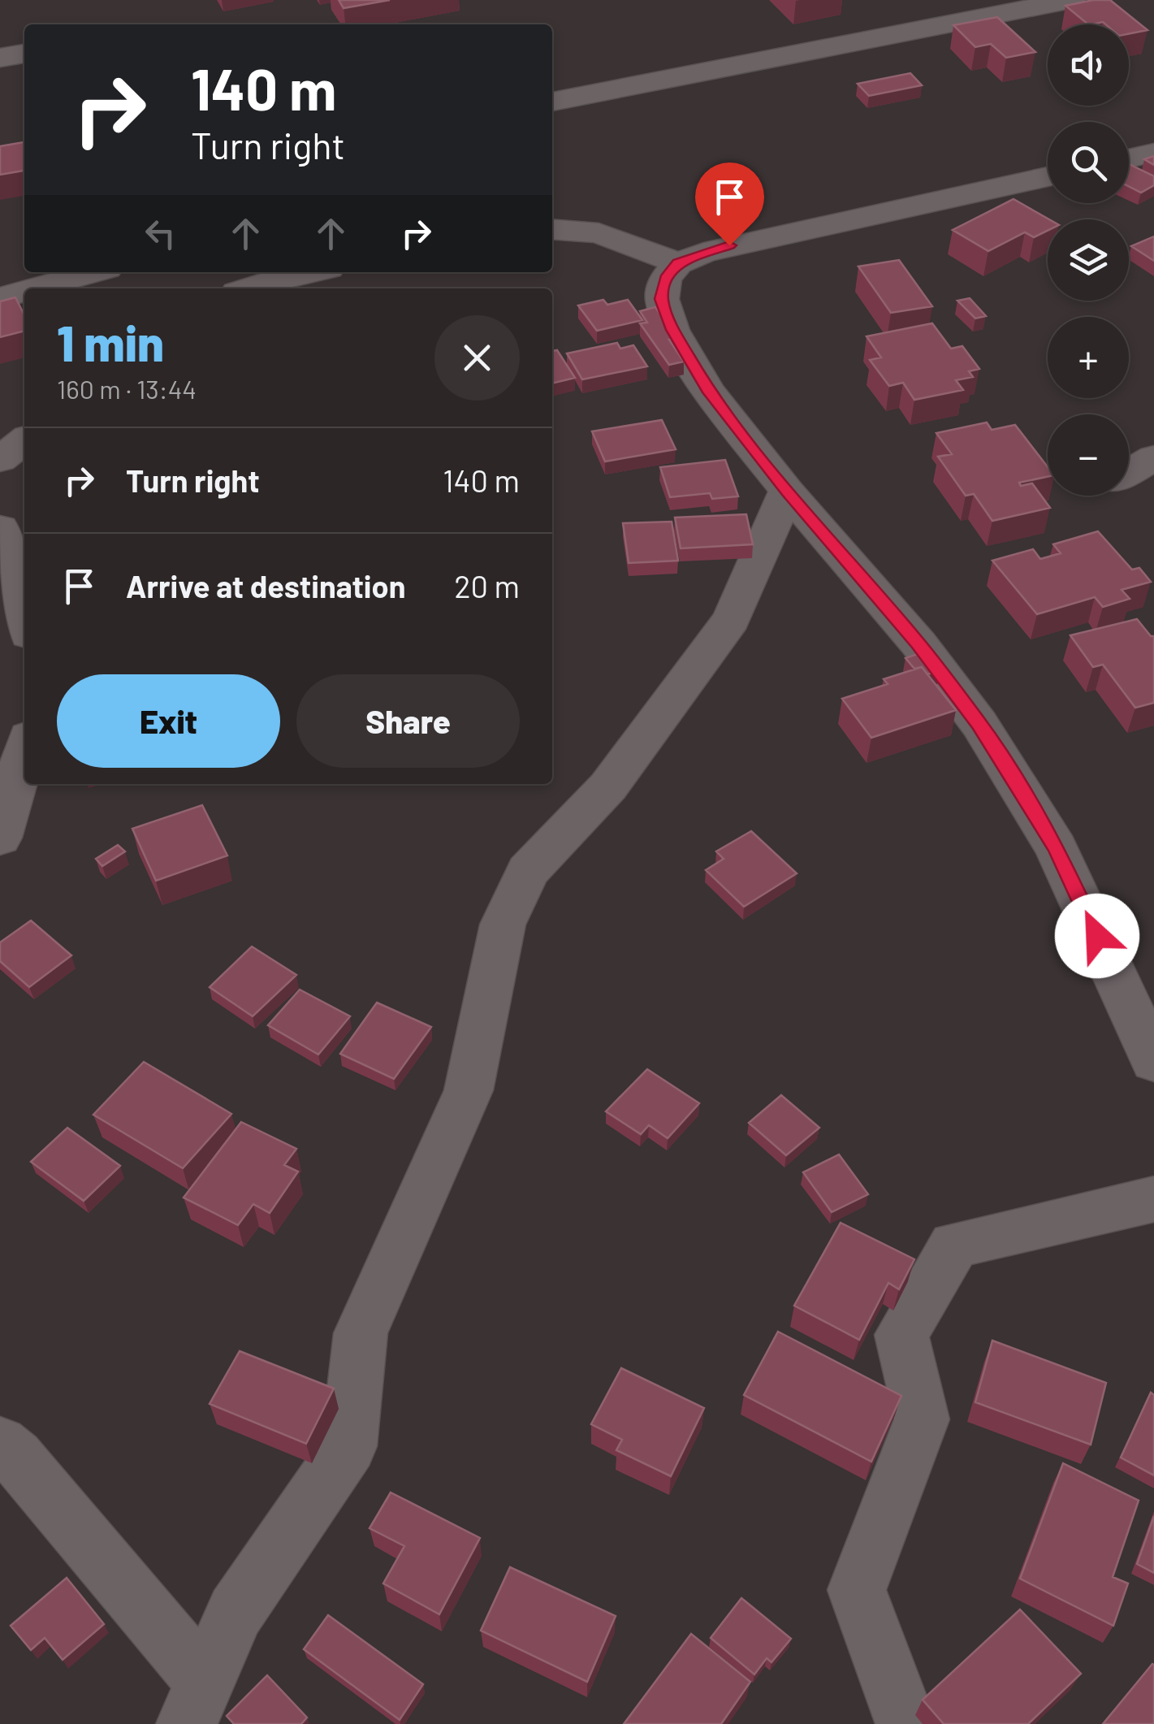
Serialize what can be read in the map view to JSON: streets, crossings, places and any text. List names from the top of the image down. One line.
{"page":{"map_buttons":["+","−"],"turn":["140 m","Turn right"],"heading":["1 min","160 m · 13:44"],"list":[{"name":"Turn right","value":"140 m"},{"name":"Arrive at destination","value":"20 m"}],"buttons":["Exit","Share"]}}
